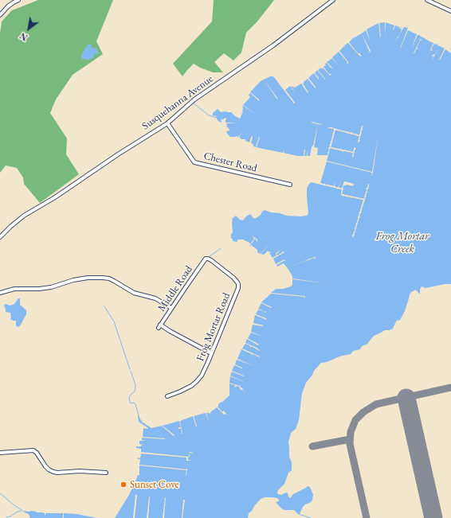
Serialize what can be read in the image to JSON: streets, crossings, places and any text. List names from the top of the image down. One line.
{"streets":{"street":["Susquehanna Avenue","Chester Road","Middle Road","Frog Mortar Road"]},"crossings":[["Susquehanna Avenue","Chester Road"],["Middle Road","Frog Mortar Road"]],"water":["Frog Mortar Creek"],"places":["Sunset Cove"],"north":"bottom left"}
